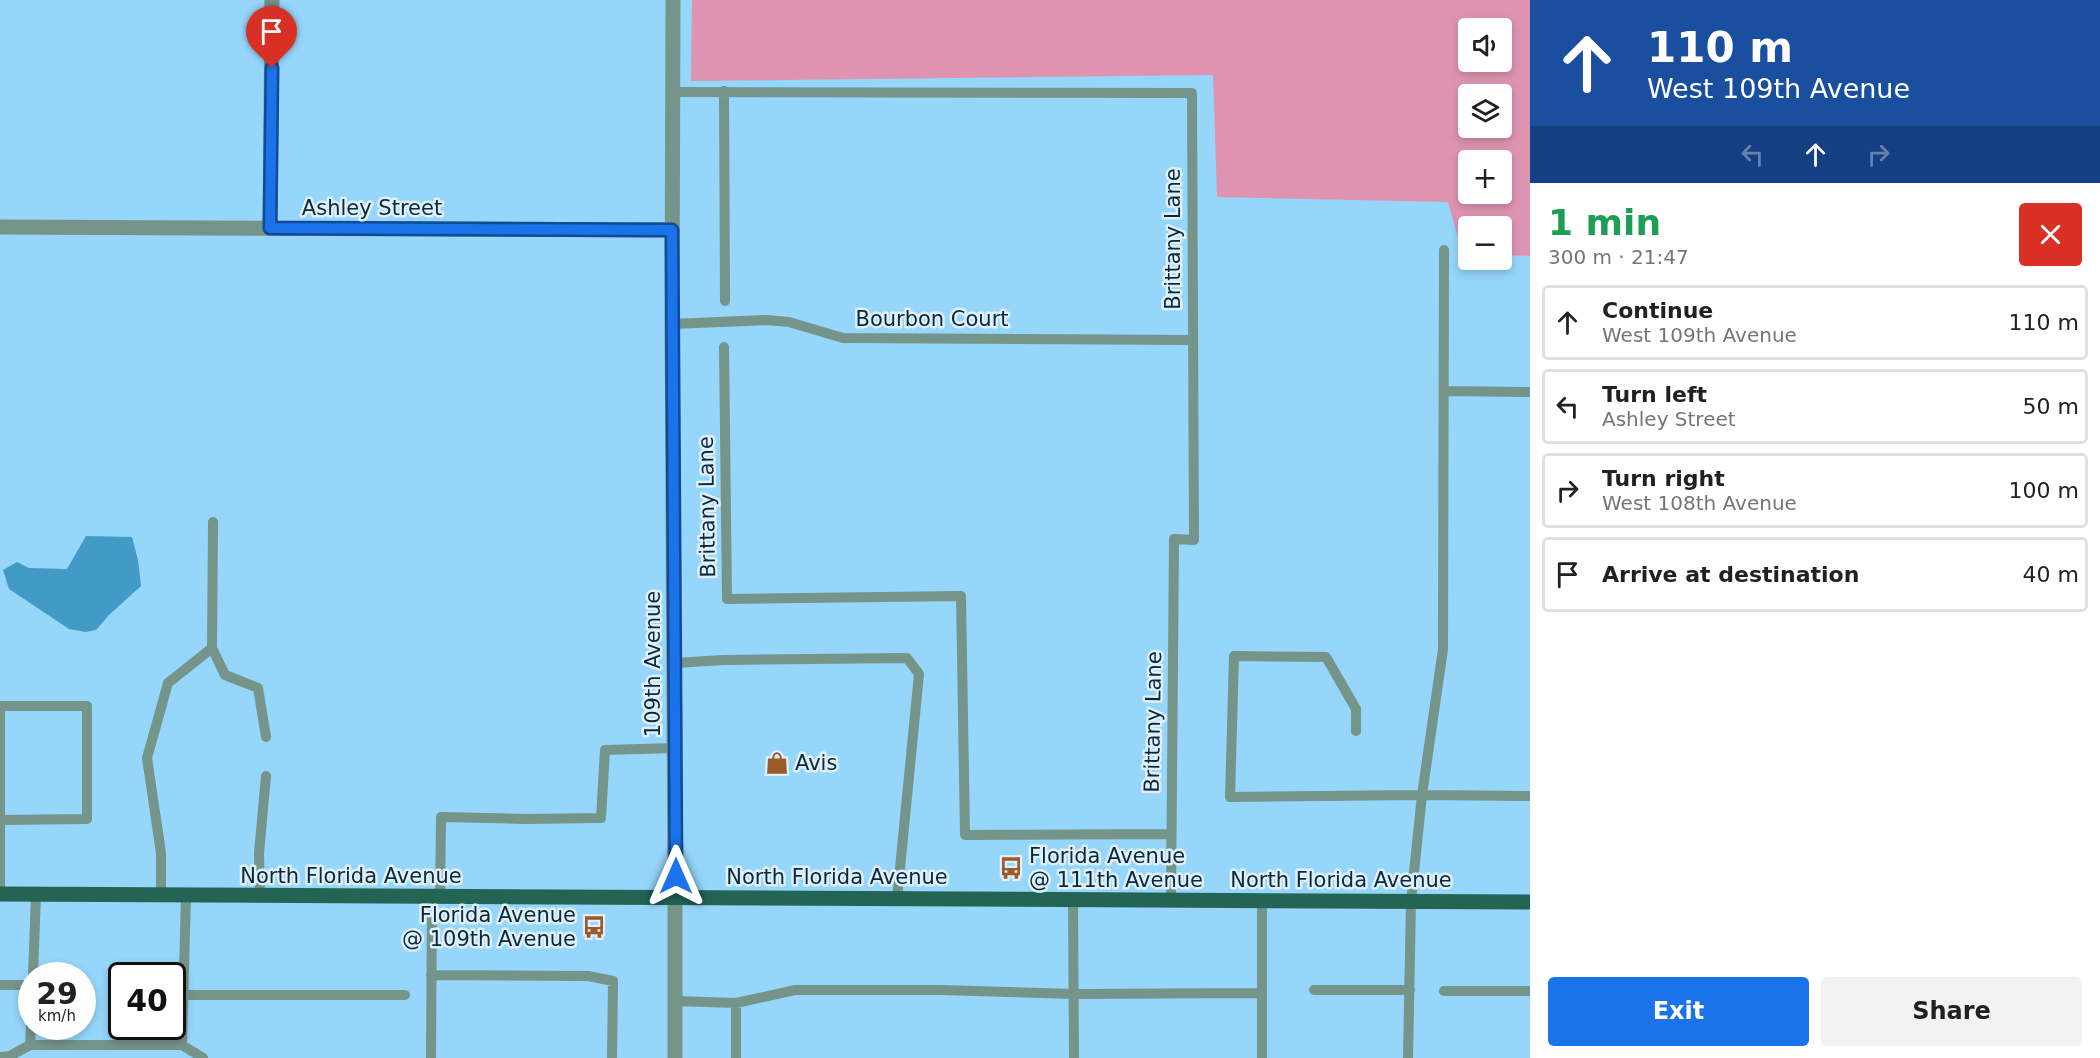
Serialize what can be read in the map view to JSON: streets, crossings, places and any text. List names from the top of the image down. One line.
{"streets":{"main road":["North Florida Avenue"],"street":["Ashley Street","109th Avenue"],"lane":["Brittany Lane","Bourbon Court"]},"crossings":[["Ashley Street","109th Avenue"],["Brittany Lane","Bourbon Court"],["Brittany Lane","109th Avenue"],["Brittany Lane","North Florida Avenue"],["Bourbon Court","109th Avenue"],["109th Avenue","North Florida Avenue"]],"places":{"shop":["Avis"],"bus stop":["Florida Avenue @ 111th Avenue","Florida Avenue @ 109th Avenue"]},"page":{"turn":["110 m","West 109th Avenue"],"map_buttons":["+","−"],"heading":["1 min","300 m · 21:47"],"list":[{"name":"Continue","note":"West 109th Avenue","value":"110 m"},{"name":"Turn left","note":"Ashley Street","value":"50 m"},{"name":"Turn right","note":"West 108th Avenue","value":"100 m"},{"name":"Arrive at destination","value":"40 m"}],"speed":"29 km/h","limit":"40","buttons":["Exit","Share"]}}
